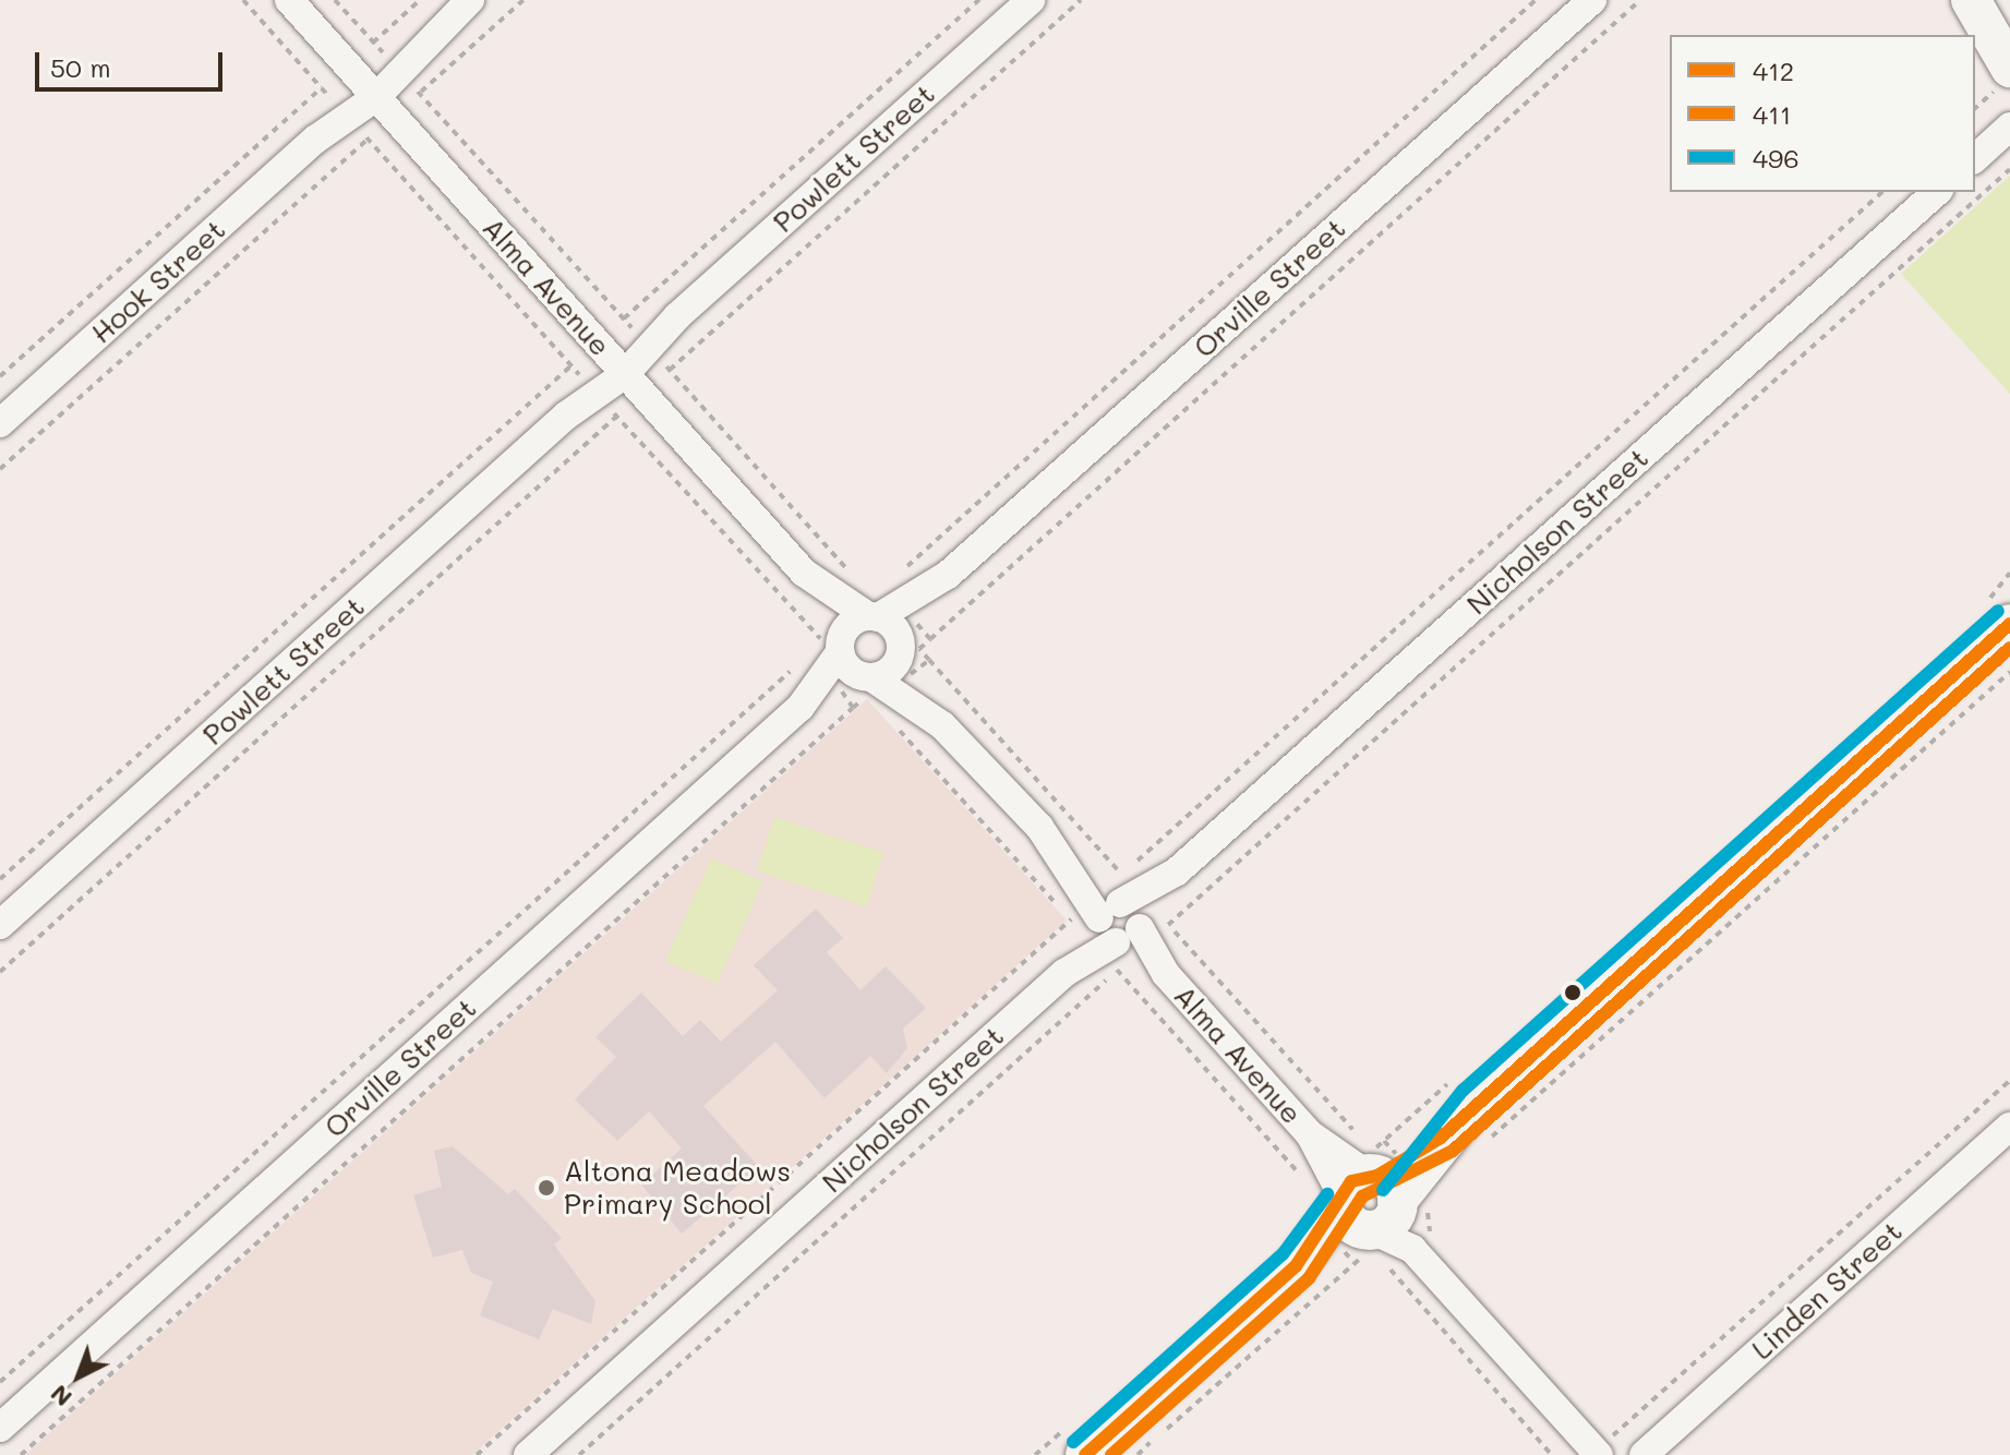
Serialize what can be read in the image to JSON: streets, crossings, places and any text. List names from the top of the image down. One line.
{"streets":{"street":["Powlett Street","Hook Street","Alma Avenue","Orville Street","Nicholson Street","Linden Street"]},"crossings":[["Powlett Street","Alma Avenue"],["Hook Street","Alma Avenue"],["Alma Avenue","Orville Street"],["Alma Avenue","Nicholson Street"]],"places":["Altona Meadows Primary School"],"lines":["transit line 496","transit line 412","transit line 411"],"legend":["412","411","496"],"scale_bar":"50 m","north":"bottom left"}
